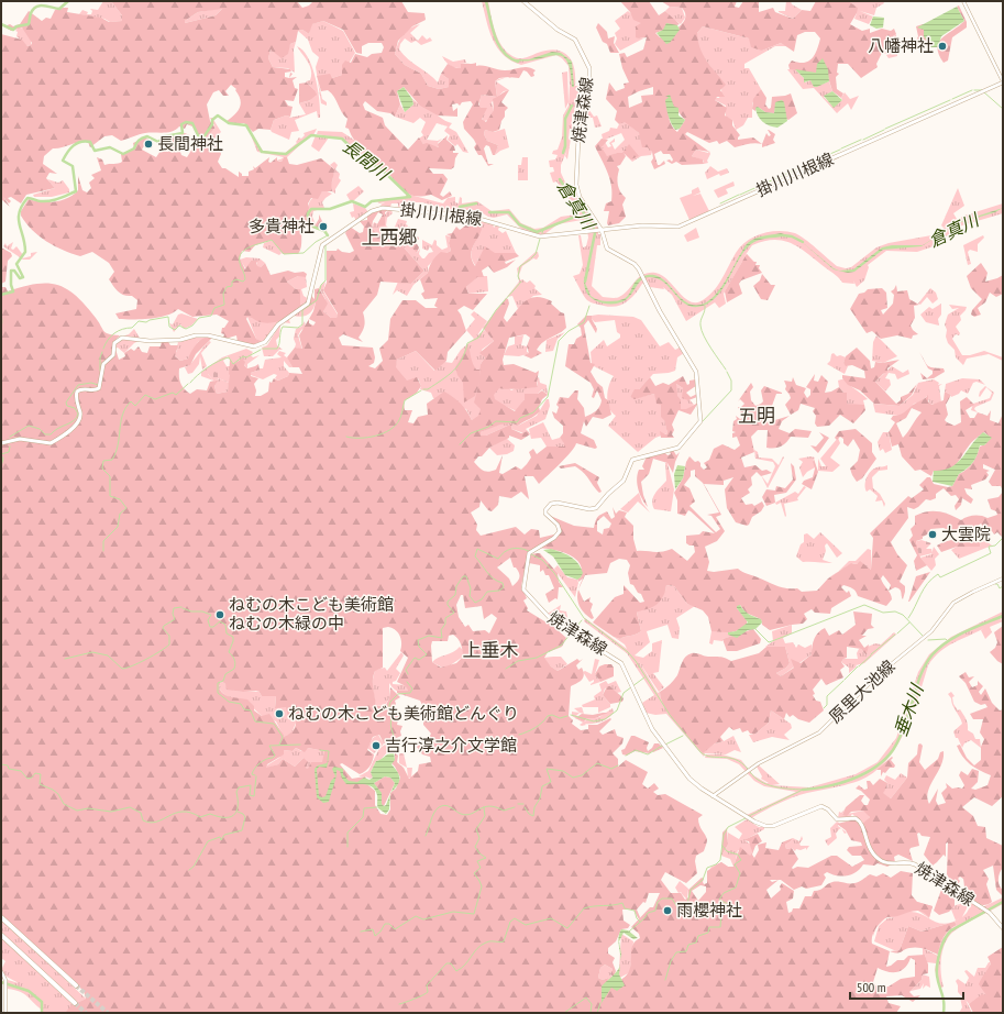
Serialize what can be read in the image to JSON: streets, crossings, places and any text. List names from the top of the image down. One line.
{"streets":{"main road":["焼津森線","掛川川根線","原里大池線"]},"crossings":[["焼津森線","掛川川根線"],["焼津森線","原里大池線"]],"districts":["上西郷","五明","上垂木"],"water":["長間川","倉真川","垂木川"],"places":["八幡神社","長間神社","多貴神社","大雲院","ねむの木こども美術館 ねむの木緑の中","ねむの木こども美術館どんぐり","吉行淳之介文学館","雨櫻神社"],"scale_bar":"500 m"}
